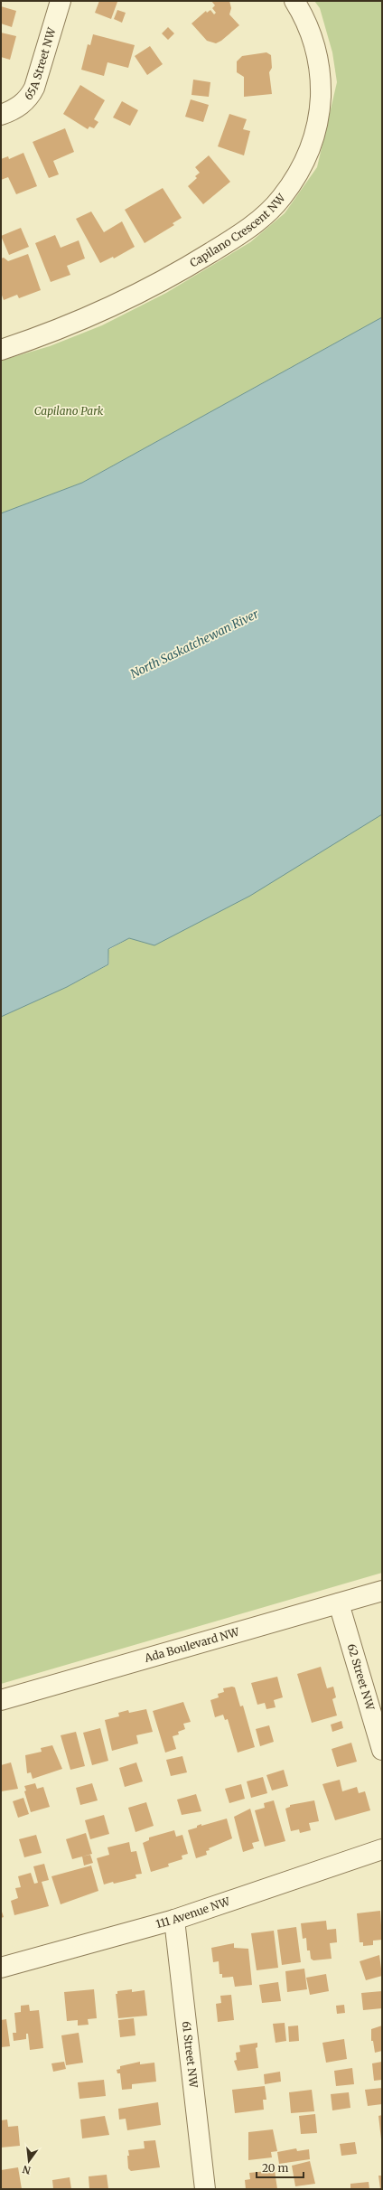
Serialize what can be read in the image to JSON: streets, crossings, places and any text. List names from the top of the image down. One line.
{"streets":{"street":["65A Street NW","Capilano Crescent NW","Ada Boulevard NW","62 Street NW","111 Avenue NW","61 Street NW"]},"crossings":[["Ada Boulevard NW","62 Street NW"],["111 Avenue NW","61 Street NW"]],"water":["North Saskatchewan River"],"parks":["Capilano Park"],"scale_bar":"20 m","north":"bottom"}
